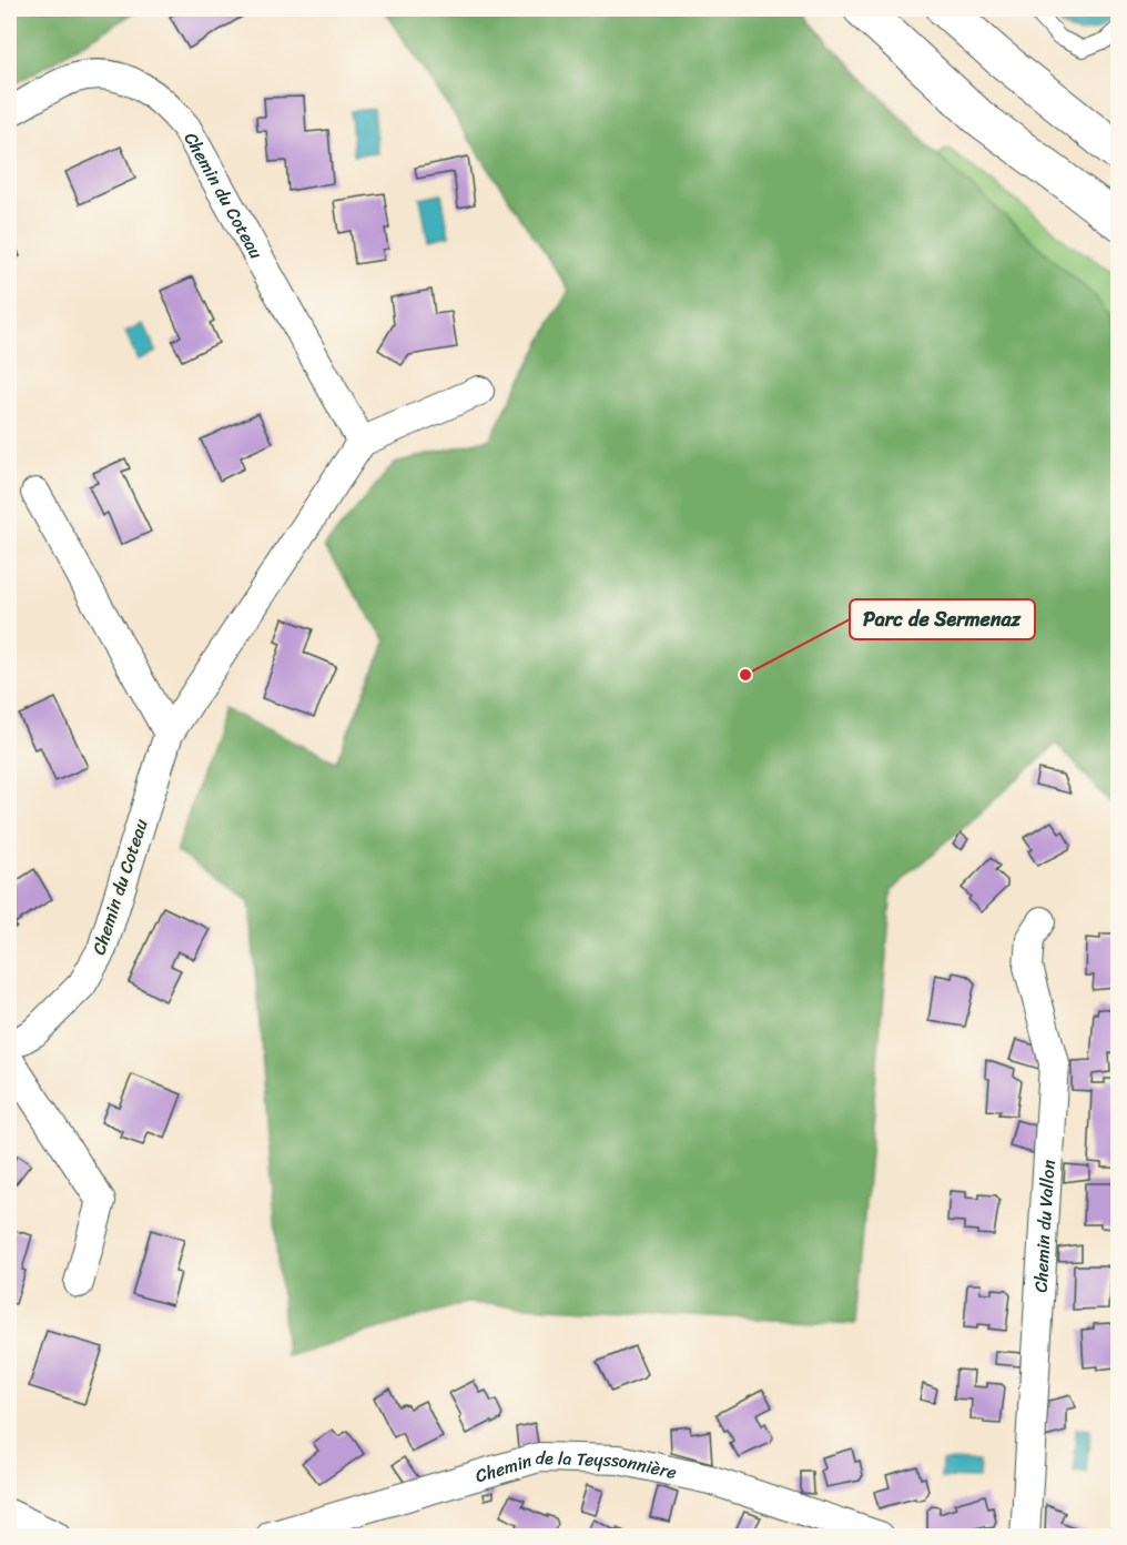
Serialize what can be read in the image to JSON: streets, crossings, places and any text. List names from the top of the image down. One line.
{"streets":{"street":["Chemin du Coteau","Chemin du Vallon","Chemin de la Teyssonnière"]},"places":["Parc de Sermenaz"]}
